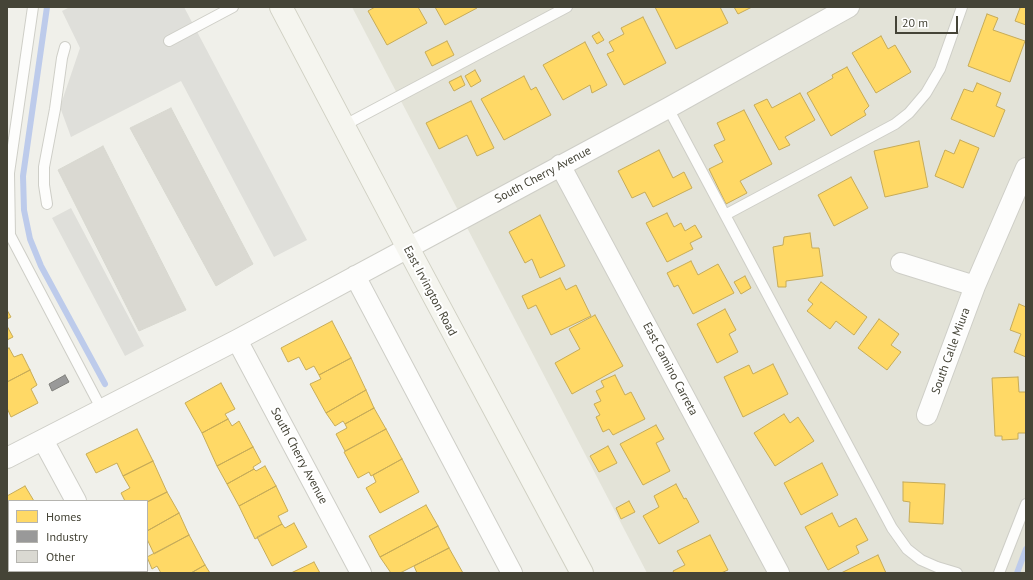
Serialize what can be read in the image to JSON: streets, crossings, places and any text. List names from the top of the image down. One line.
{"streets":{"main road":["East Irvington Road"],"street":["South Cherry Avenue","South Calle Miura","East Camino Carreta"]},"crossings":[["South Cherry Avenue","East Irvington Road"],["South Cherry Avenue","East Camino Carreta"]],"legend":["Homes","Industry","Other"],"scale_bar":"20 m"}
